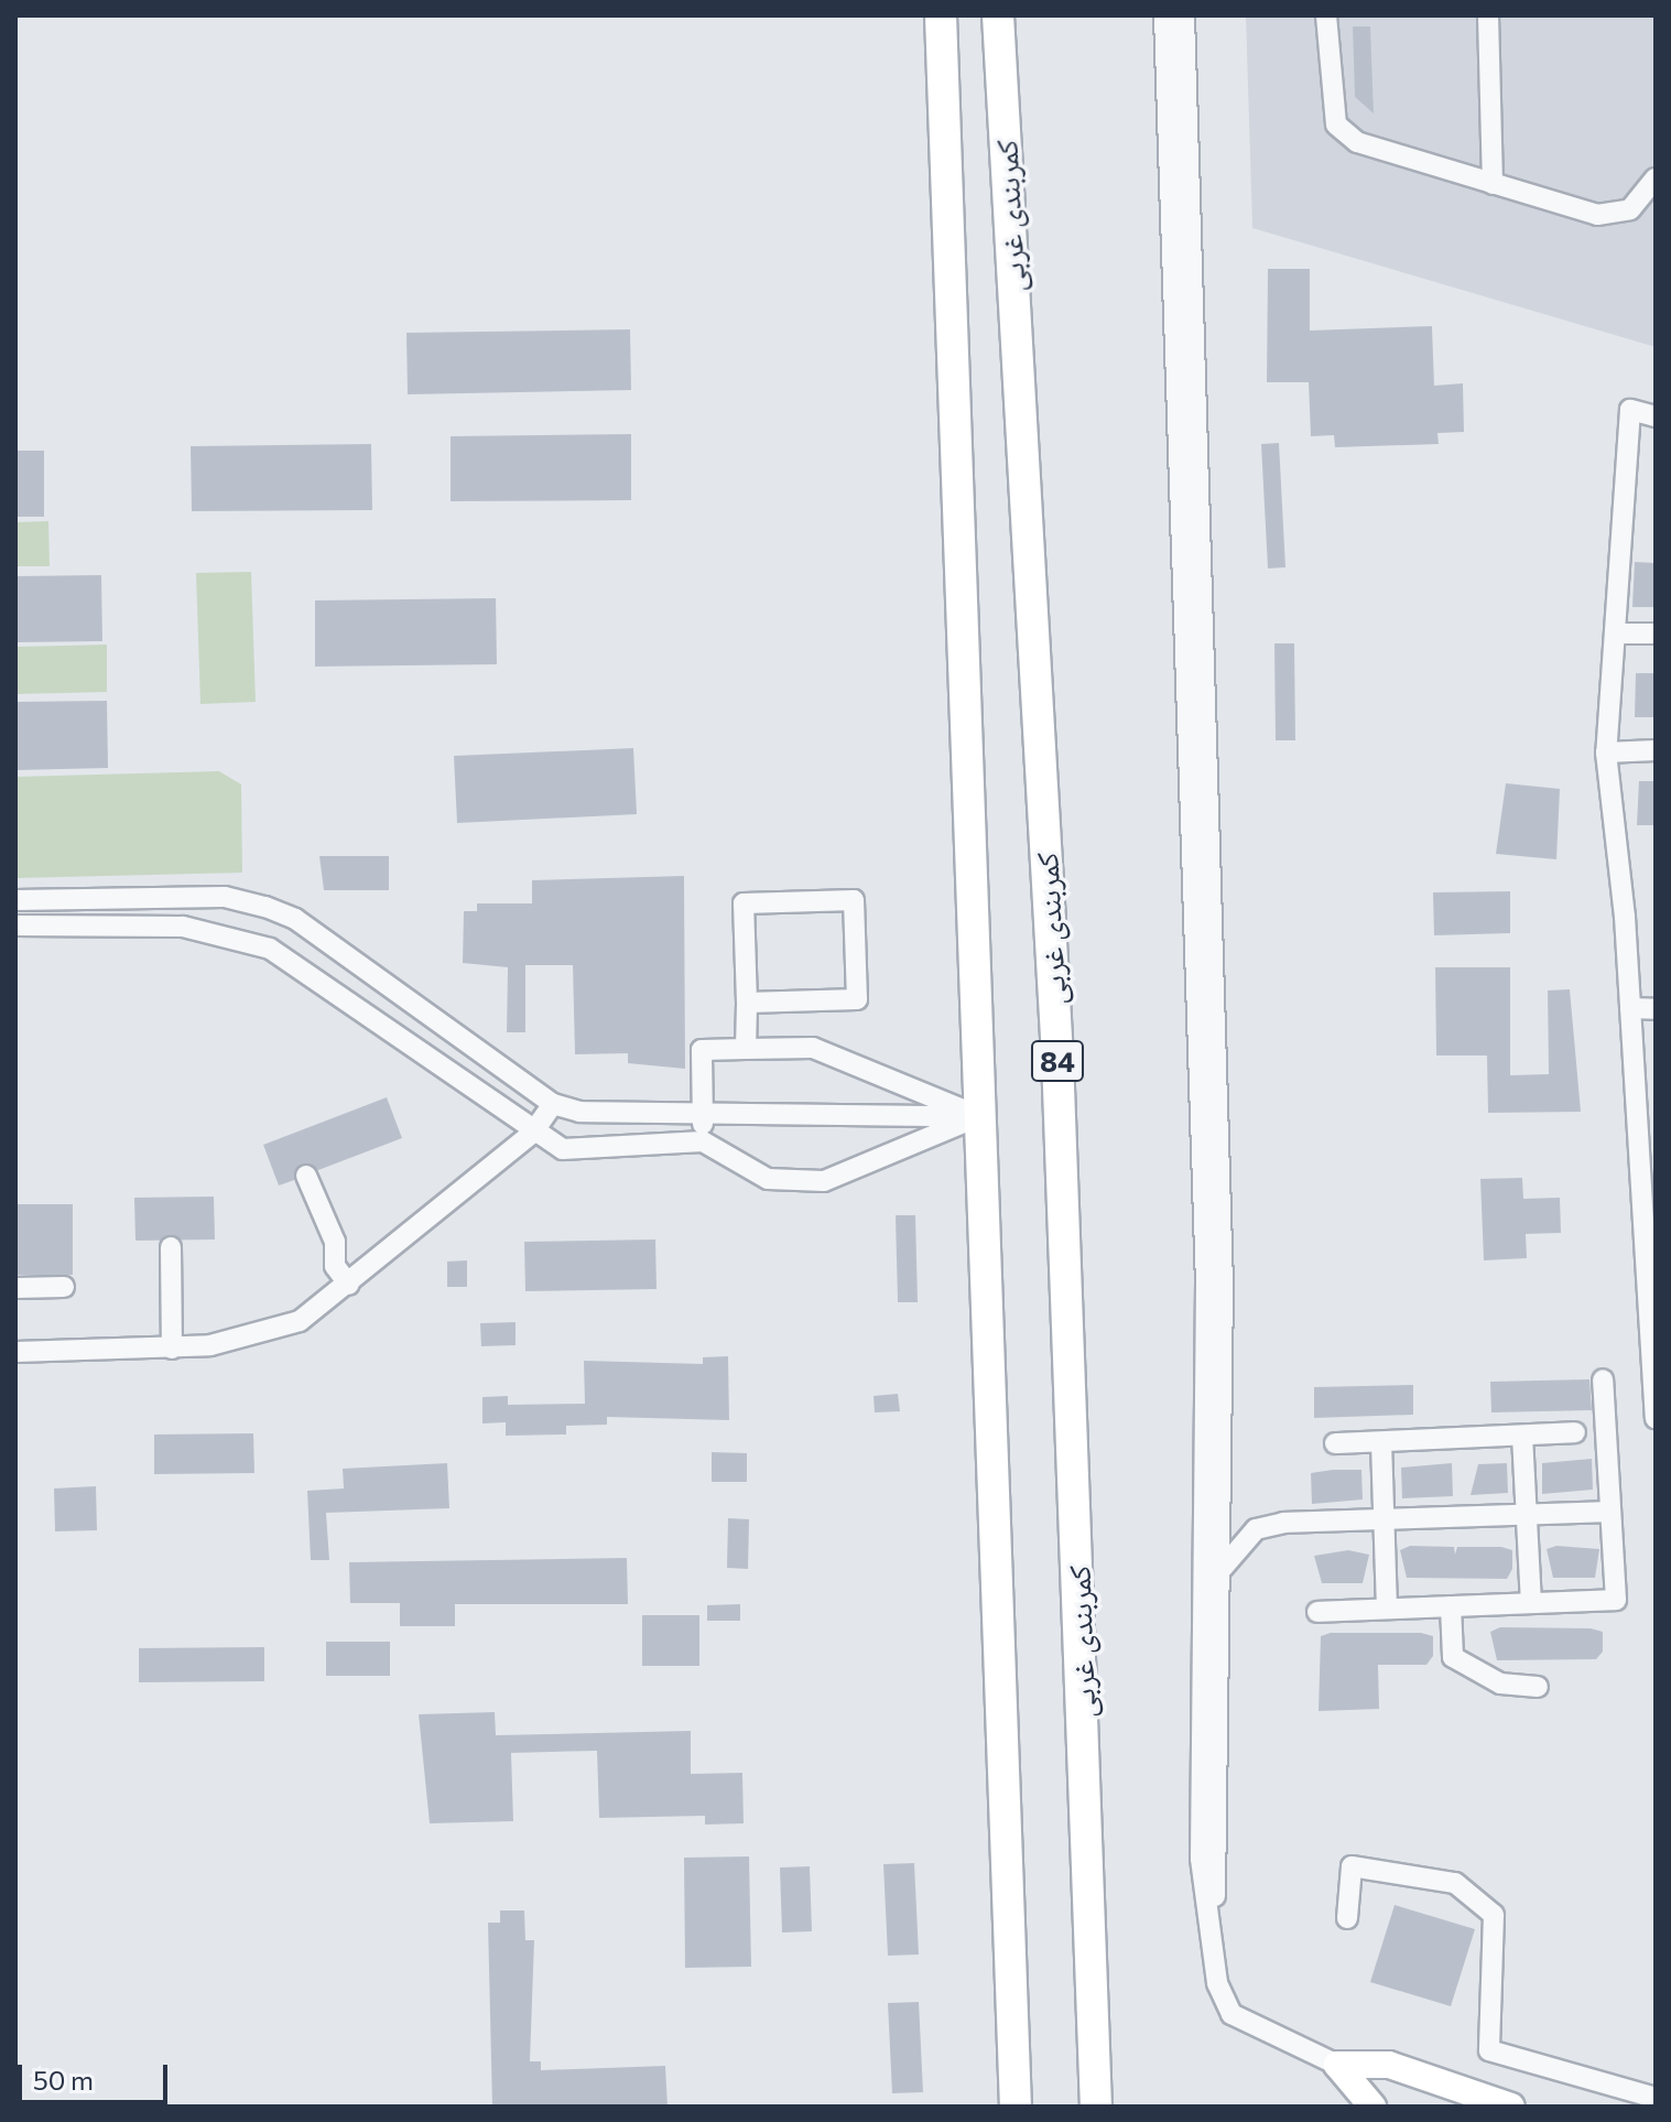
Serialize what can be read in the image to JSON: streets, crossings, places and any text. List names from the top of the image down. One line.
{"streets":{"highway":["کمربندی غربی","84"]},"scale_bar":"50 m"}
